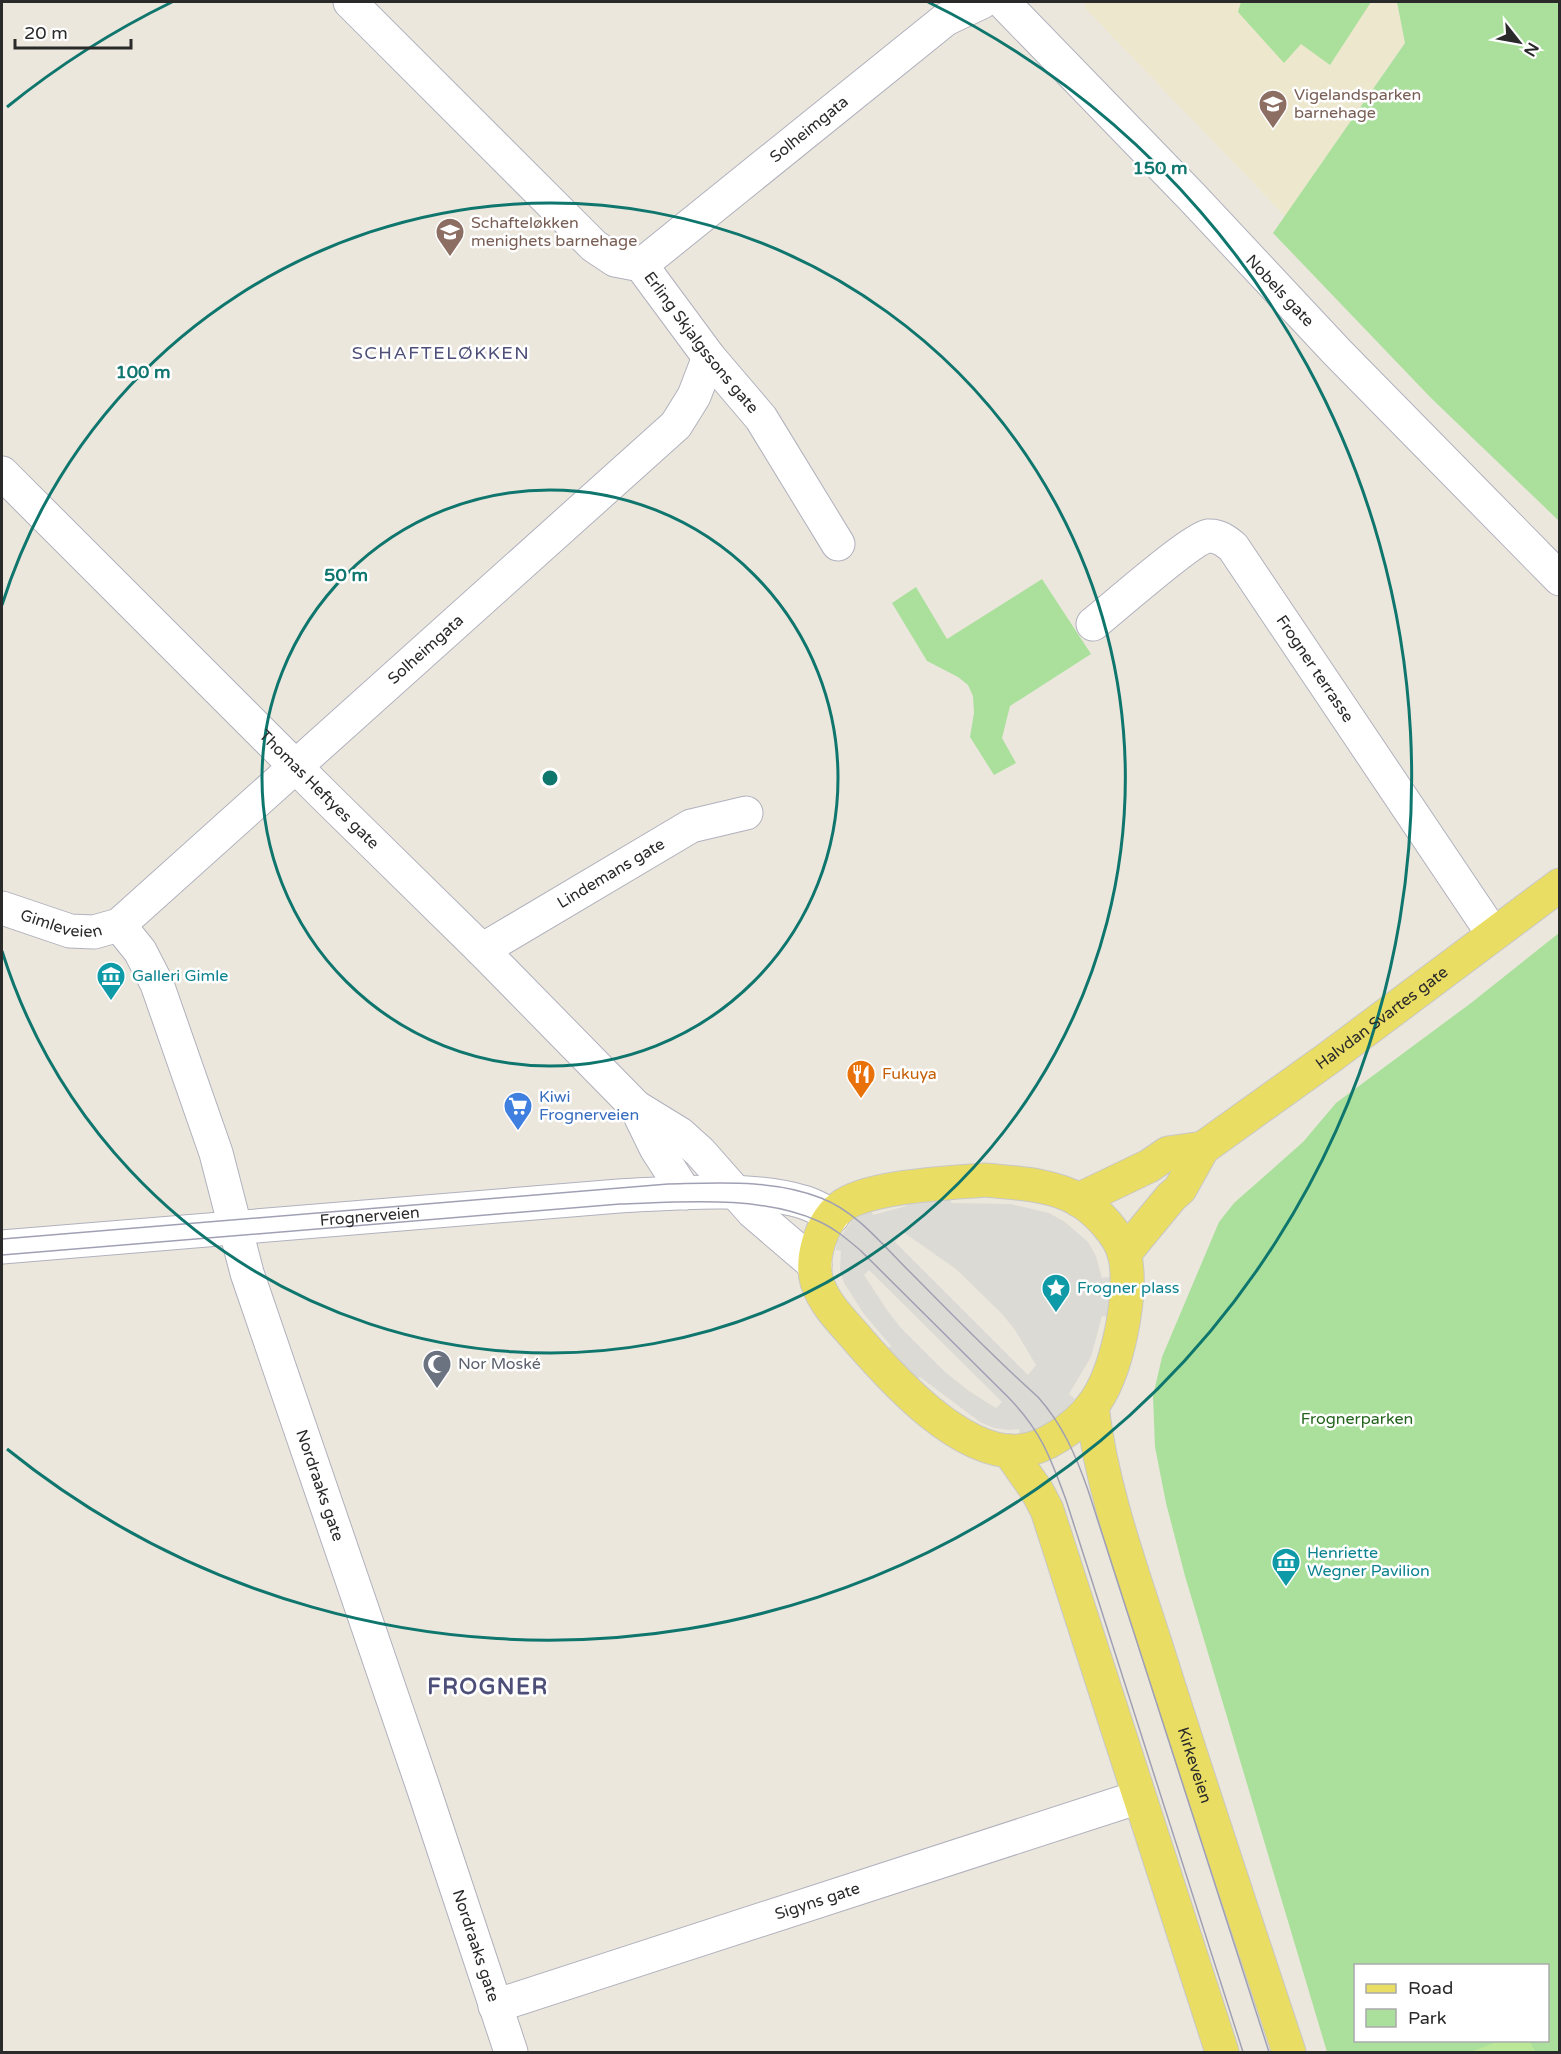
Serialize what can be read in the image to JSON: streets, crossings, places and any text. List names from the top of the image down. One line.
{"streets":{"main road":["Halvdan Svartes gate","Kirkeveien"],"street":["Solheimgata","Nobels gate","Erling Skjalgssons gate","Frogner terrasse","Thomas Heftyes gate","Lindemans gate","Gimleveien","Frognerveien","Nordraaks gate","Sigyns gate"]},"crossings":[["Solheimgata","Erling Skjalgssons gate"],["Solheimgata","Thomas Heftyes gate"],["Solheimgata","Gimleveien"],["Solheimgata","Nordraaks gate"],["Frogner terrasse","Halvdan Svartes gate"],["Thomas Heftyes gate","Lindemans gate"],["Thomas Heftyes gate","Frognerveien"],["Gimleveien","Nordraaks gate"],["Frognerveien","Nordraaks gate"],["Nordraaks gate","Sigyns gate"]],"districts":["SCHAFTELØKKEN","FROGNER"],"parks":["Frognerparken"],"places":{"school or university":["Vigelandsparken barnehage","Schafteløkken menighets barnehage"],"museum":["Galleri Gimle","Henriette Wegner Pavilion"],"restaurant":["Fukuya"],"supermarket":["Kiwi Frognerveien"],"place":["Frogner plass"],"mosque":["Nor Moské"]},"legend":["Road","Park"],"scale_bar":"20 m","north":"bottom right","rings":["150 m","100 m","50 m"]}
